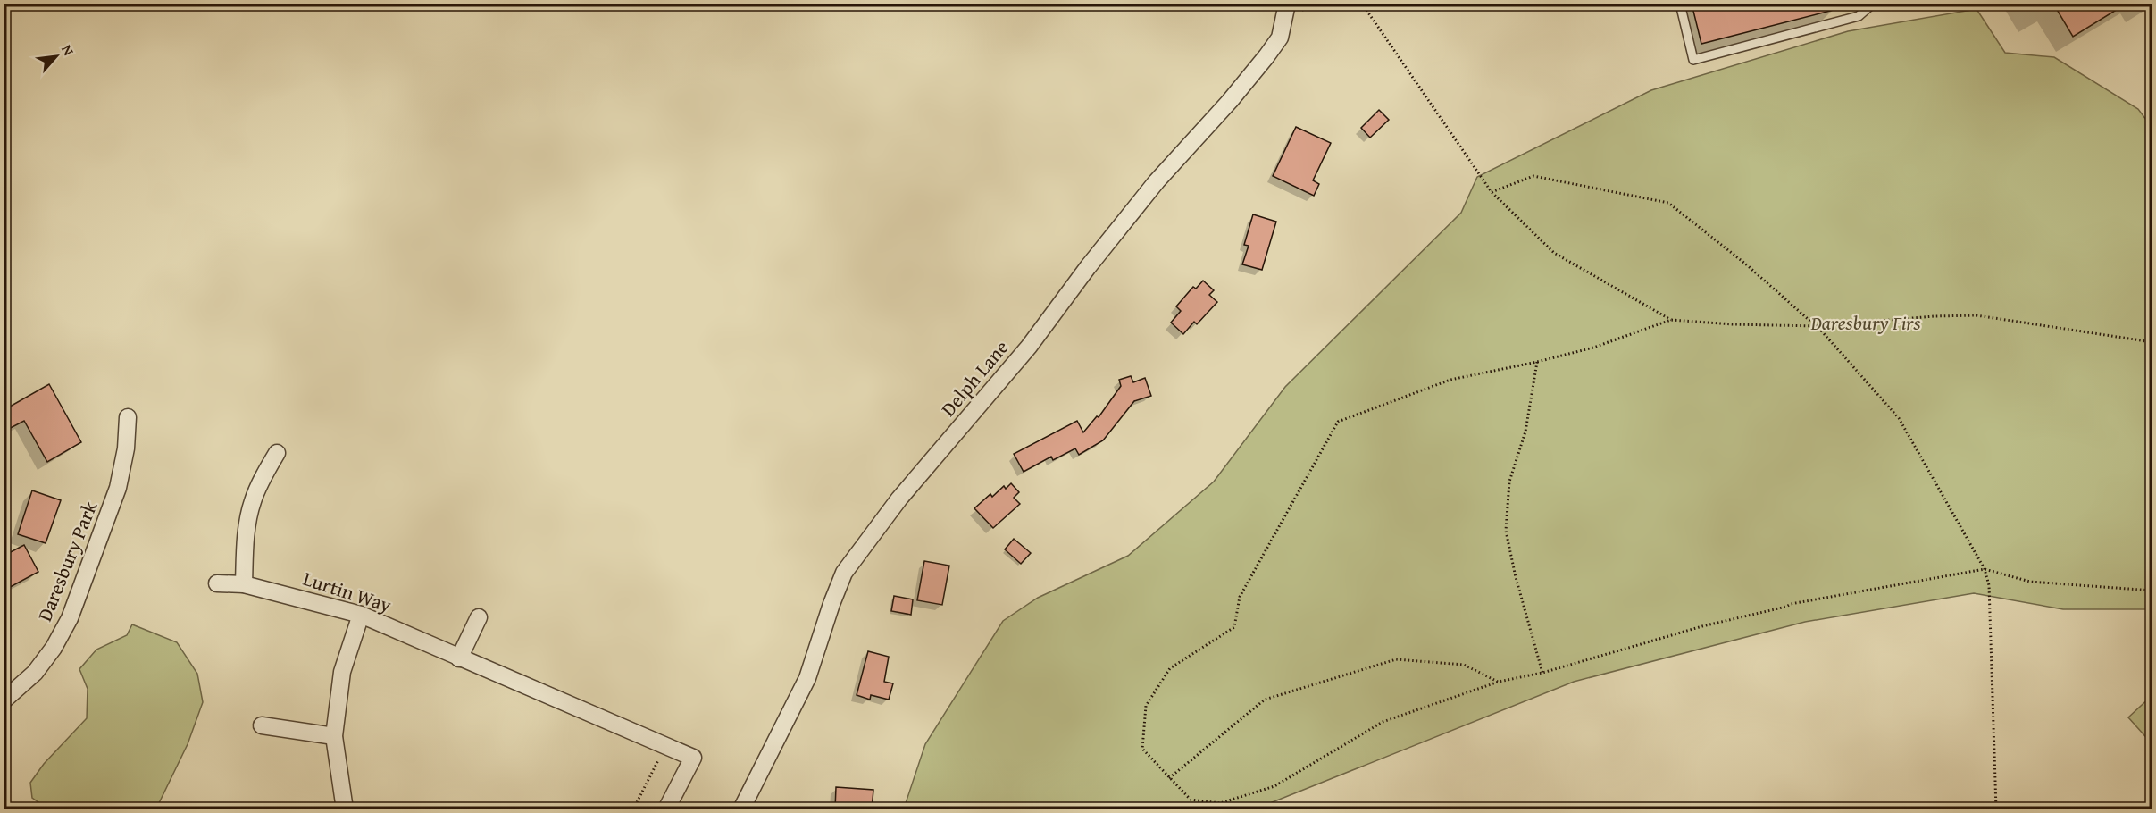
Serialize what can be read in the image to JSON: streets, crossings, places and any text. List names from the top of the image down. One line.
{"streets":{"street":["Delph Lane","Daresbury Park","Lurtin Way"]},"parks":["Daresbury Firs"],"north":"top right"}
